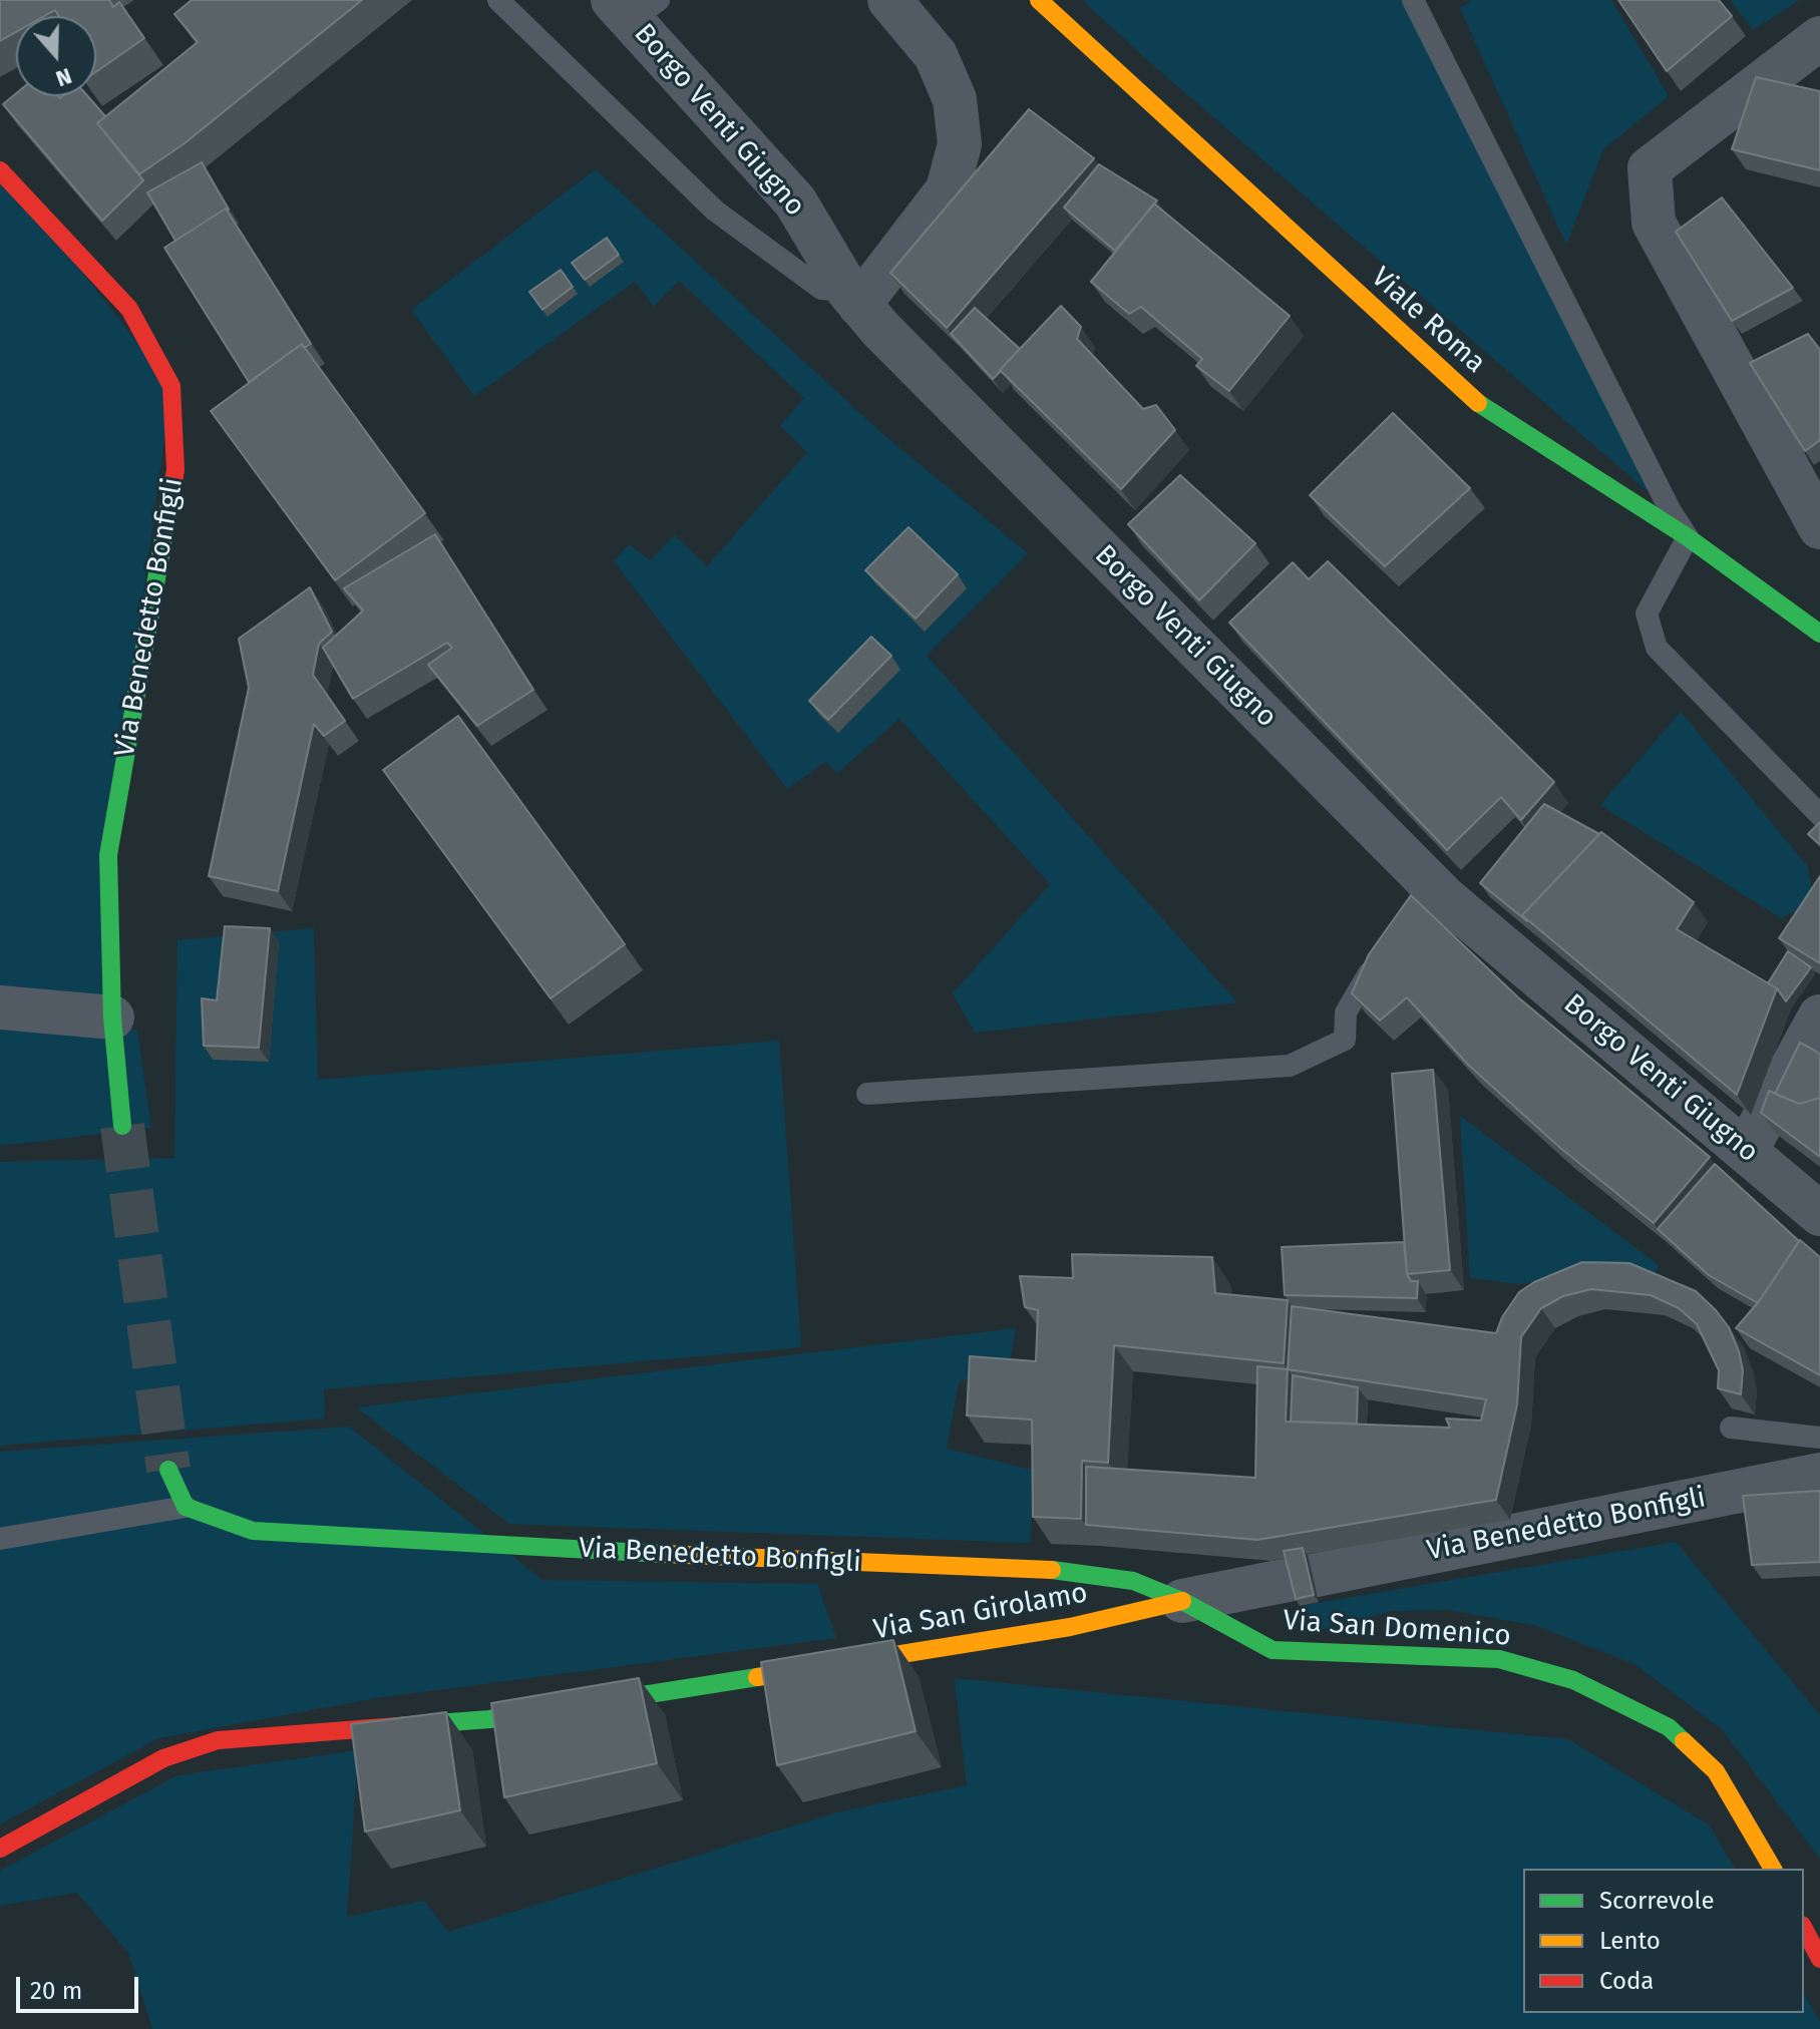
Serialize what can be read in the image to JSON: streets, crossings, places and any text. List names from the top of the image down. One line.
{"streets":{"main road":["Viale Roma","Via Benedetto Bonfigli","Via San Girolamo","Via San Domenico"],"street":["Borgo Venti Giugno"]},"crossings":[["Via Benedetto Bonfigli","Via San Girolamo"],["Via Benedetto Bonfigli","Via San Domenico"],["Via San Girolamo","Via San Domenico"]],"legend":["Scorrevole","Lento","Coda"],"scale_bar":"20 m","north":"bottom"}
